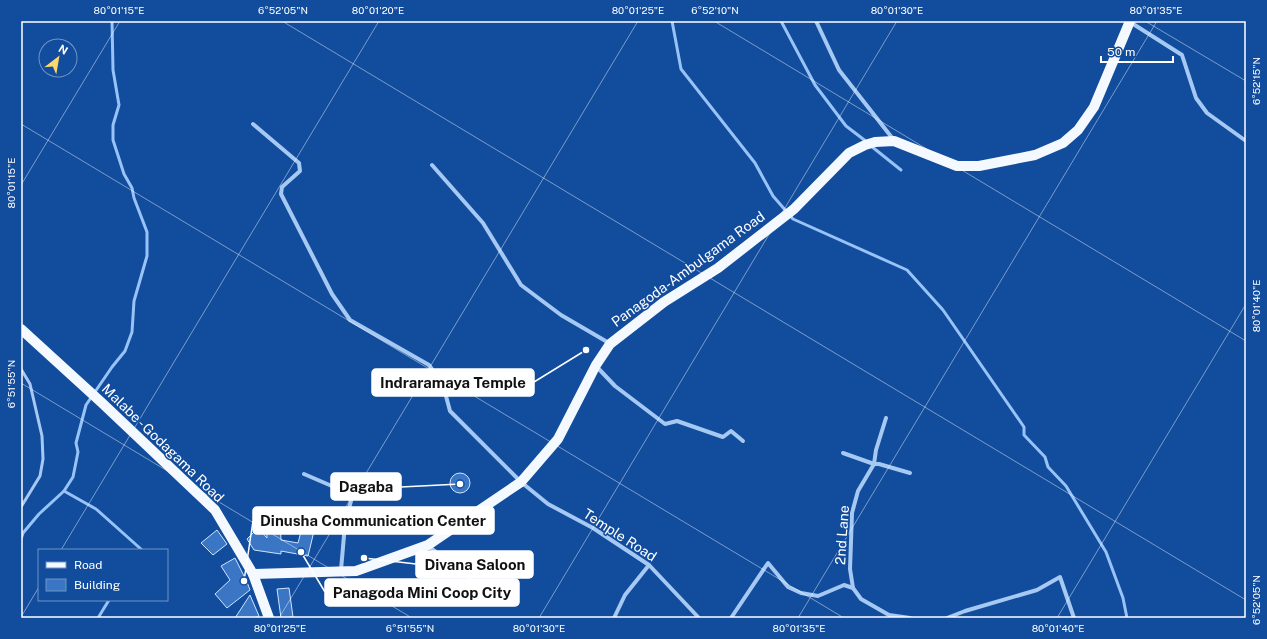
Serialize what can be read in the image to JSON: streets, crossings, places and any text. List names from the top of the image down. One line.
{"streets":{"main road":["Panagoda-Ambulgama Road","Malabe - Godagama Road"],"street":["Temple Road","2nd Lane"]},"crossings":[["Panagoda-Ambulgama Road","Malabe - Godagama Road"],["Panagoda-Ambulgama Road","Temple Road"]],"places":["Indraramaya Temple","Dagaba","Panagoda Mini Coop City","Divana Saloon","Dinusha Communication Center"],"legend":["Road","Building"],"scale_bar":"50 m","north":"top right","coordinates":["80°01'15\"E","6°52'05\"N","80°01'20\"E","80°01'25\"E","6°52'10\"N","80°01'30\"E","80°01'35\"E","6°52'15\"N","80°01'40\"E","6°51'55\"N"]}
